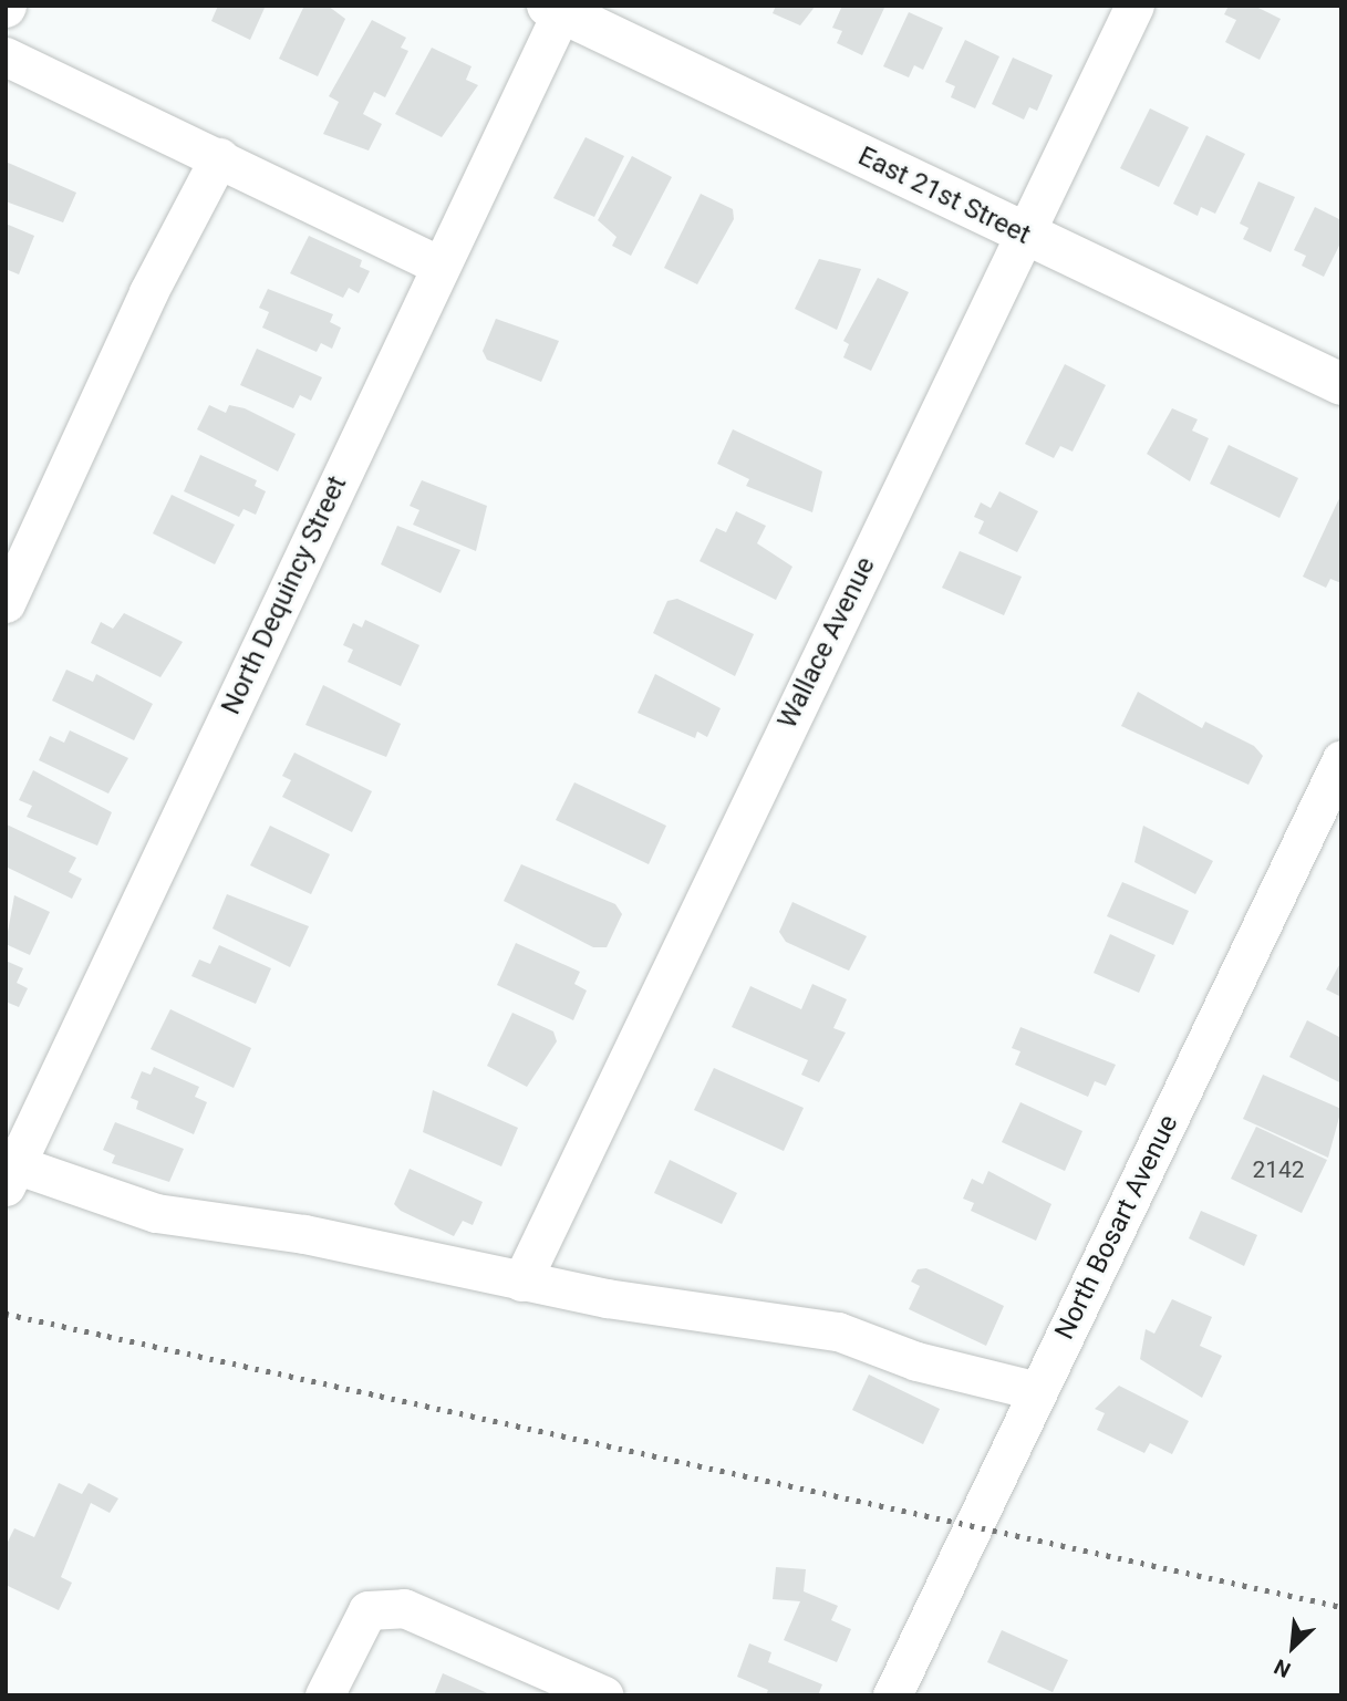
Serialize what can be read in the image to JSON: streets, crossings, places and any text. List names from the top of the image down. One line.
{"streets":{"main road":["East 21st Street"],"street":["North Dequincy Street","Wallace Avenue","North Bosart Avenue"]},"crossings":[["East 21st Street","North Dequincy Street"],["East 21st Street","Wallace Avenue"]],"house_numbers":["2142"],"north":"bottom left"}
